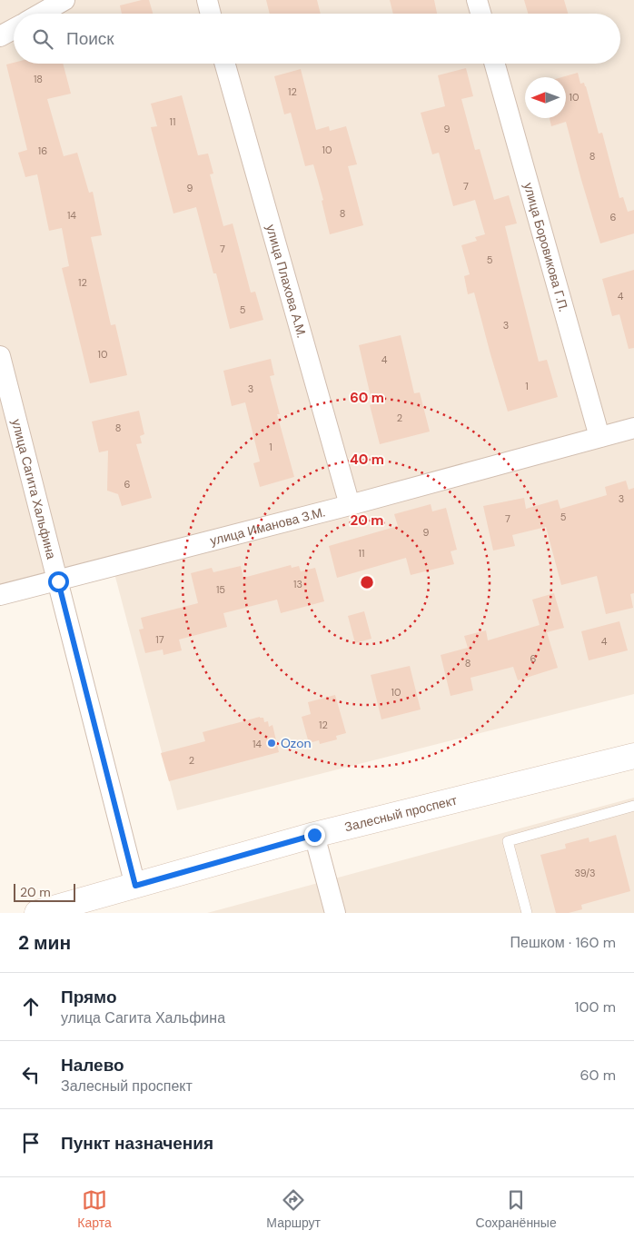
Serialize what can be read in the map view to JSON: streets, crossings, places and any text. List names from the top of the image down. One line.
{"streets":{"main road":["Залесный проспект"],"street":["улица Боровикова Г.П.","улица Плахова А.М.","улица Сагита Хальфина","улица Иманова З.М."]},"crossings":[["улица Боровикова Г.П.","улица Иманова З.М."],["улица Плахова А.М.","улица Иманова З.М."],["улица Сагита Хальфина","улица Иманова З.М."],["улица Сагита Хальфина","Залесный проспект"]],"places":["Ozon"],"house_numbers":["18","12","10","11","9","10","16","8","7","9","8","14","6","7","5","12","4","5","3","10","4","1","3","2","8","1","6","3","5","7","9","11","13","15","17","4","6","8","10","12","14","2","39/3"],"scale_bar":"20 m","north":"left","page":{"search":"Поиск","scale":"20 m","heading":["2 мин","Пешком · 160 m"],"list":[["Прямо","улица Сагита Хальфина","100 m"],["Налево","Залесный проспект","60 m"],"Пункт назначения"],"nav":["Карта","Маршрут","Сохранённые"]},"rings":["60 m","40 m","20 m"]}
